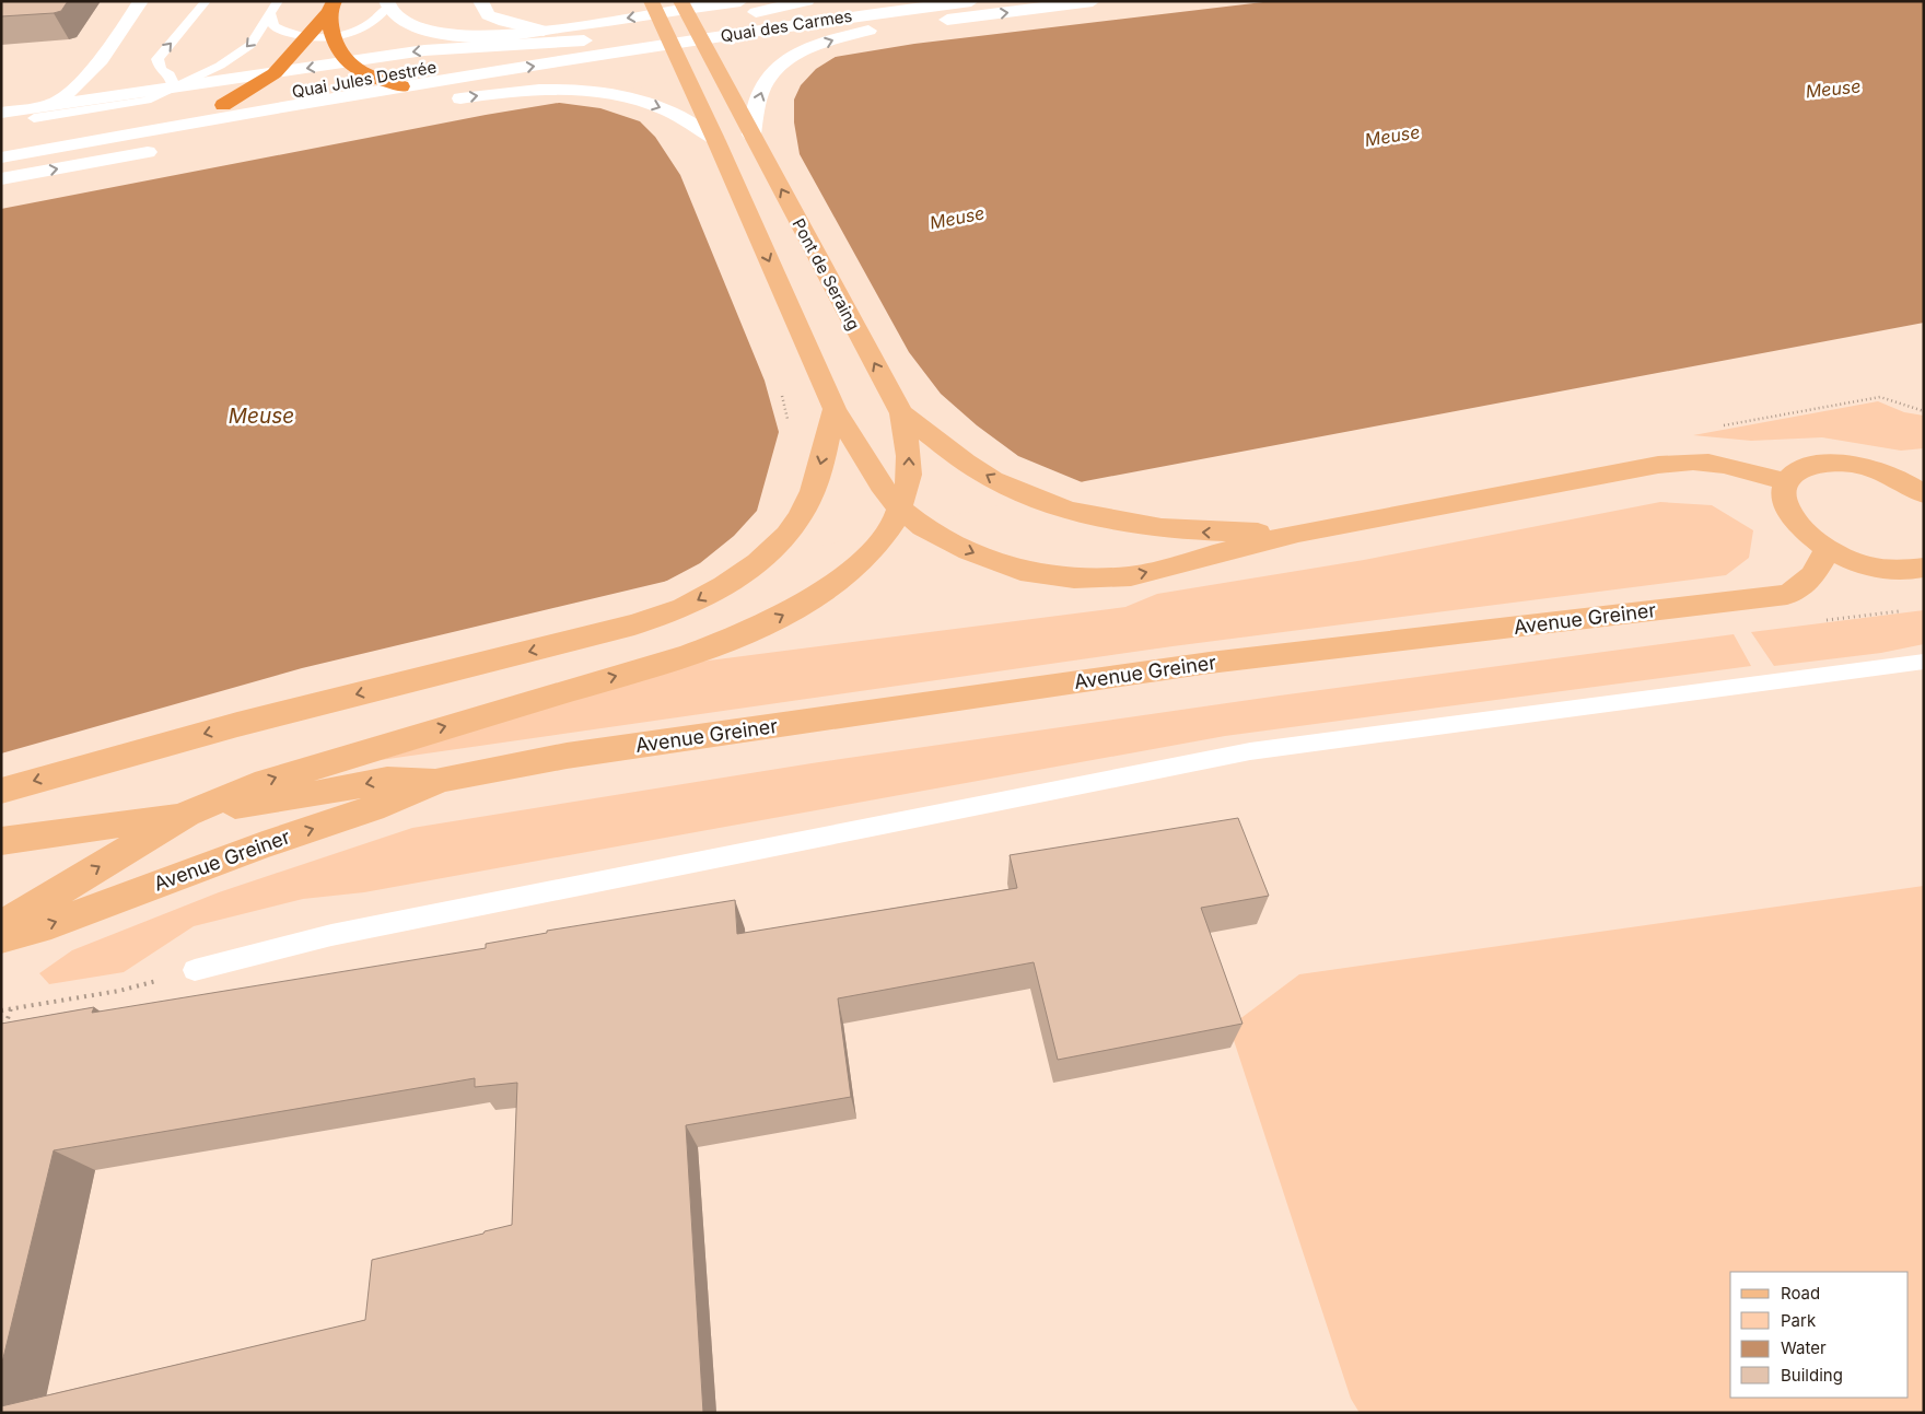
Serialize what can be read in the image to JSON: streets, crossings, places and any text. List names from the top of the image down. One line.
{"streets":{"main road":["Quai des Carmes","Quai Jules Destrée","Pont de Seraing","Avenue Greiner"]},"crossings":[["Quai des Carmes","Quai Jules Destrée"],["Quai des Carmes","Pont de Seraing"],["Quai Jules Destrée","Pont de Seraing"]],"water":["Meuse"],"legend":["Road","Park","Water","Building"]}
